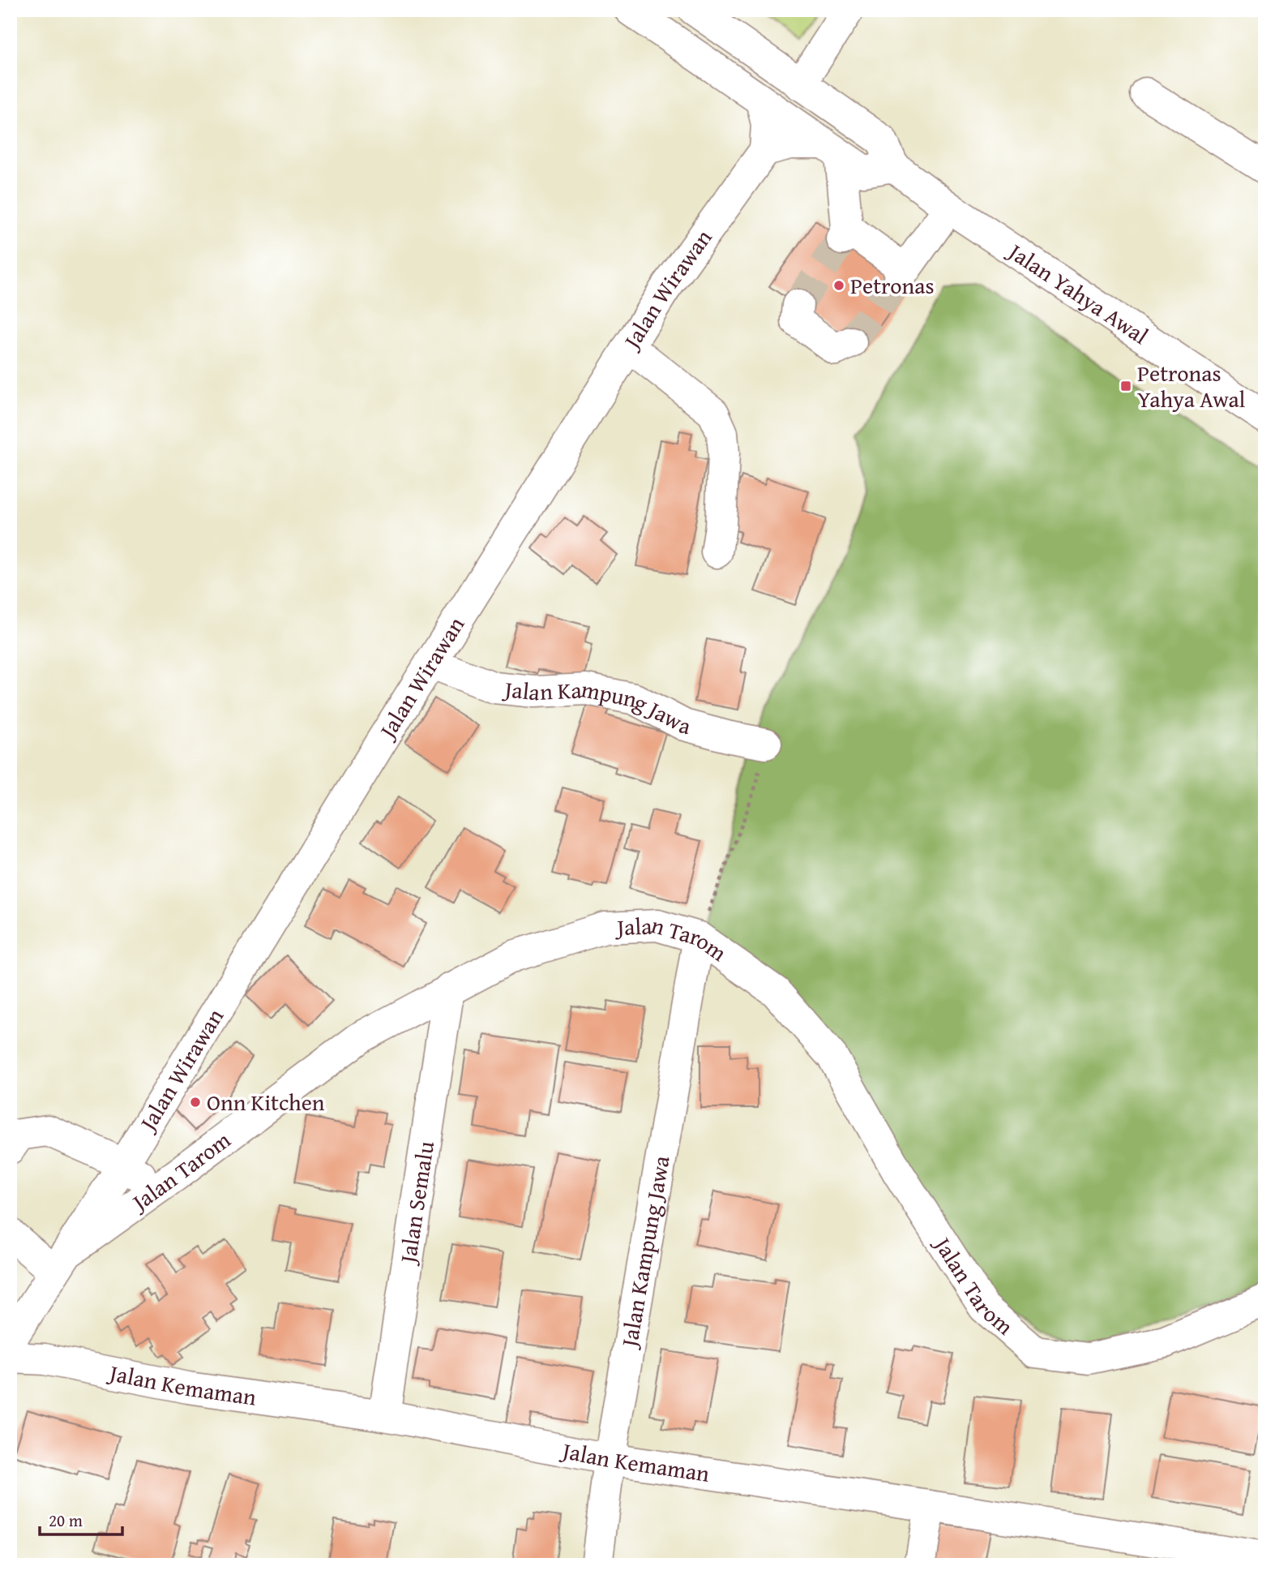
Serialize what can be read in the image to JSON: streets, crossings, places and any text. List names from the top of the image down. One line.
{"streets":{"street":["Jalan Wirawan","Jalan Yahya Awal","Jalan Kampung Jawa","Jalan Tarom","Jalan Semalu","Jalan Kemaman"]},"crossings":[["Jalan Wirawan","Jalan Kampung Jawa"],["Jalan Wirawan","Jalan Tarom"],["Jalan Kampung Jawa","Jalan Tarom"],["Jalan Kampung Jawa","Jalan Kemaman"],["Jalan Tarom","Jalan Semalu"],["Jalan Semalu","Jalan Kemaman"]],"places":{"other":["Petronas","Onn Kitchen"],"transit":["Petronas Yahya Awal"]},"scale_bar":"20 m"}
